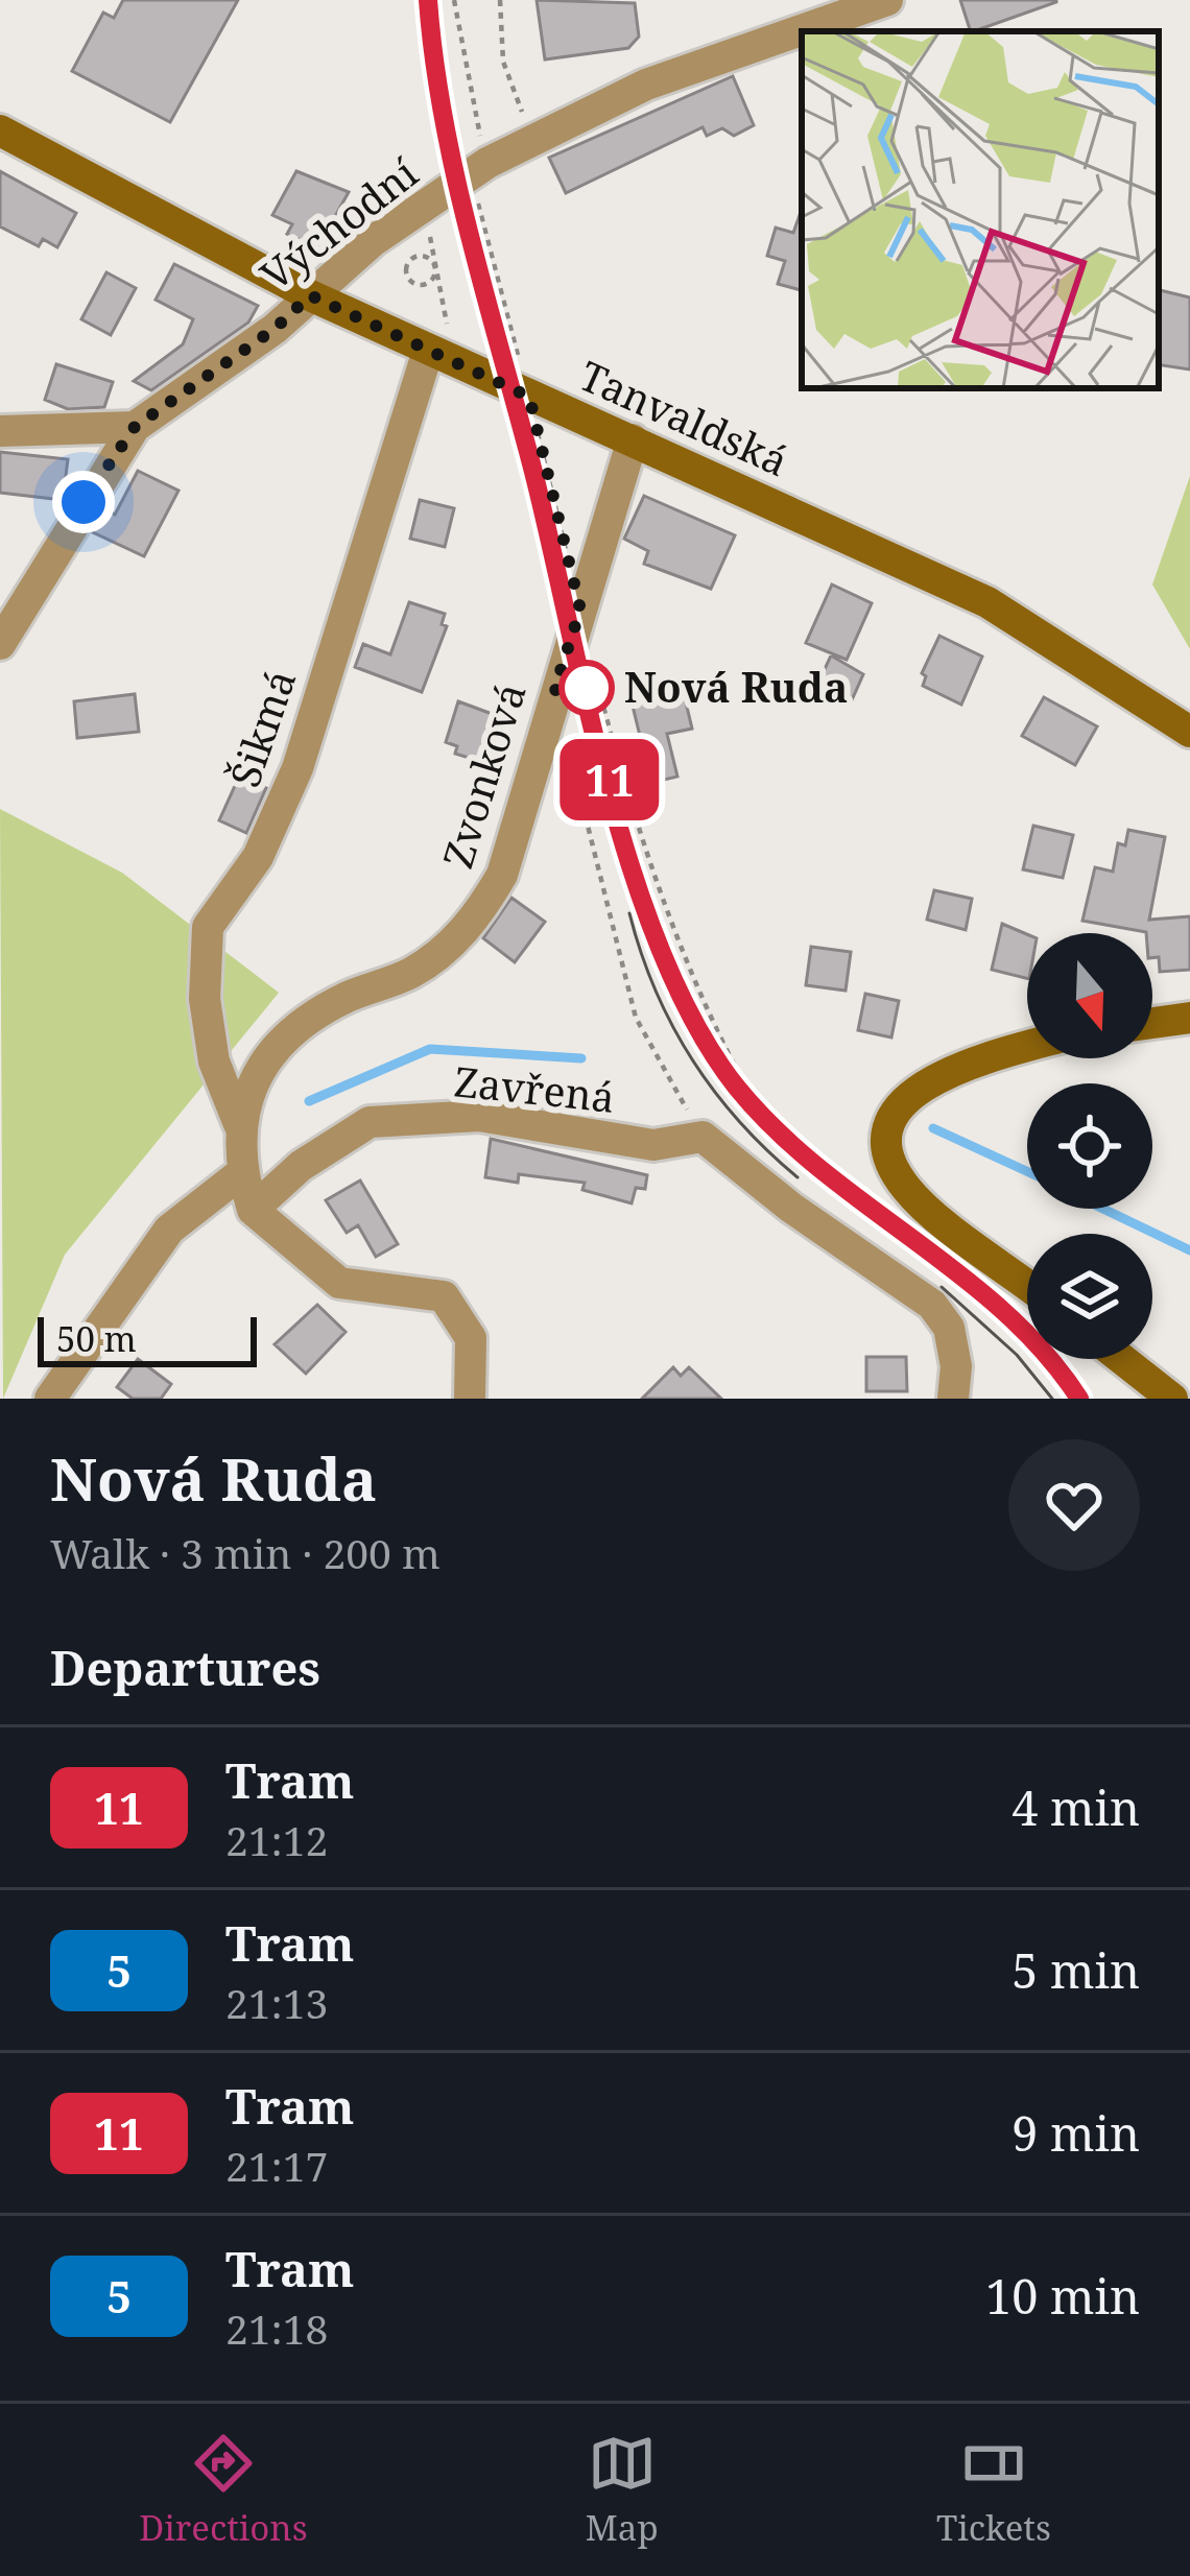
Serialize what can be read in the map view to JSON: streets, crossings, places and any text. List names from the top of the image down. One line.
{"streets":{"main road":["Tanvaldská"],"street":["Východní","Šikmá","Zvonková","Zavřená"]},"crossings":[["Východní","Tanvaldská"],["Tanvaldská","Šikmá"],["Tanvaldská","Zvonková"],["Šikmá","Zvonková"],["Zvonková","Zavřená"]],"places":["Nová Ruda"],"lines":["tram line 11"],"scale_bar":"50 m","north":"bottom","page":{"on_map":"11","scale":"50 m","heading":[["Nová Ruda","Walk · 3 min · 200 m"],"Departures"],"list":[{"mark":"11","name":"Tram","note":"21:12","value":"4 min"},{"mark":"5","name":"Tram","note":"21:13","value":"5 min"},{"mark":"11","name":"Tram","note":"21:17","value":"9 min"},{"mark":"5","name":"Tram","note":"21:18","value":"10 min"}],"tabs":["Directions","Map","Tickets"]}}
